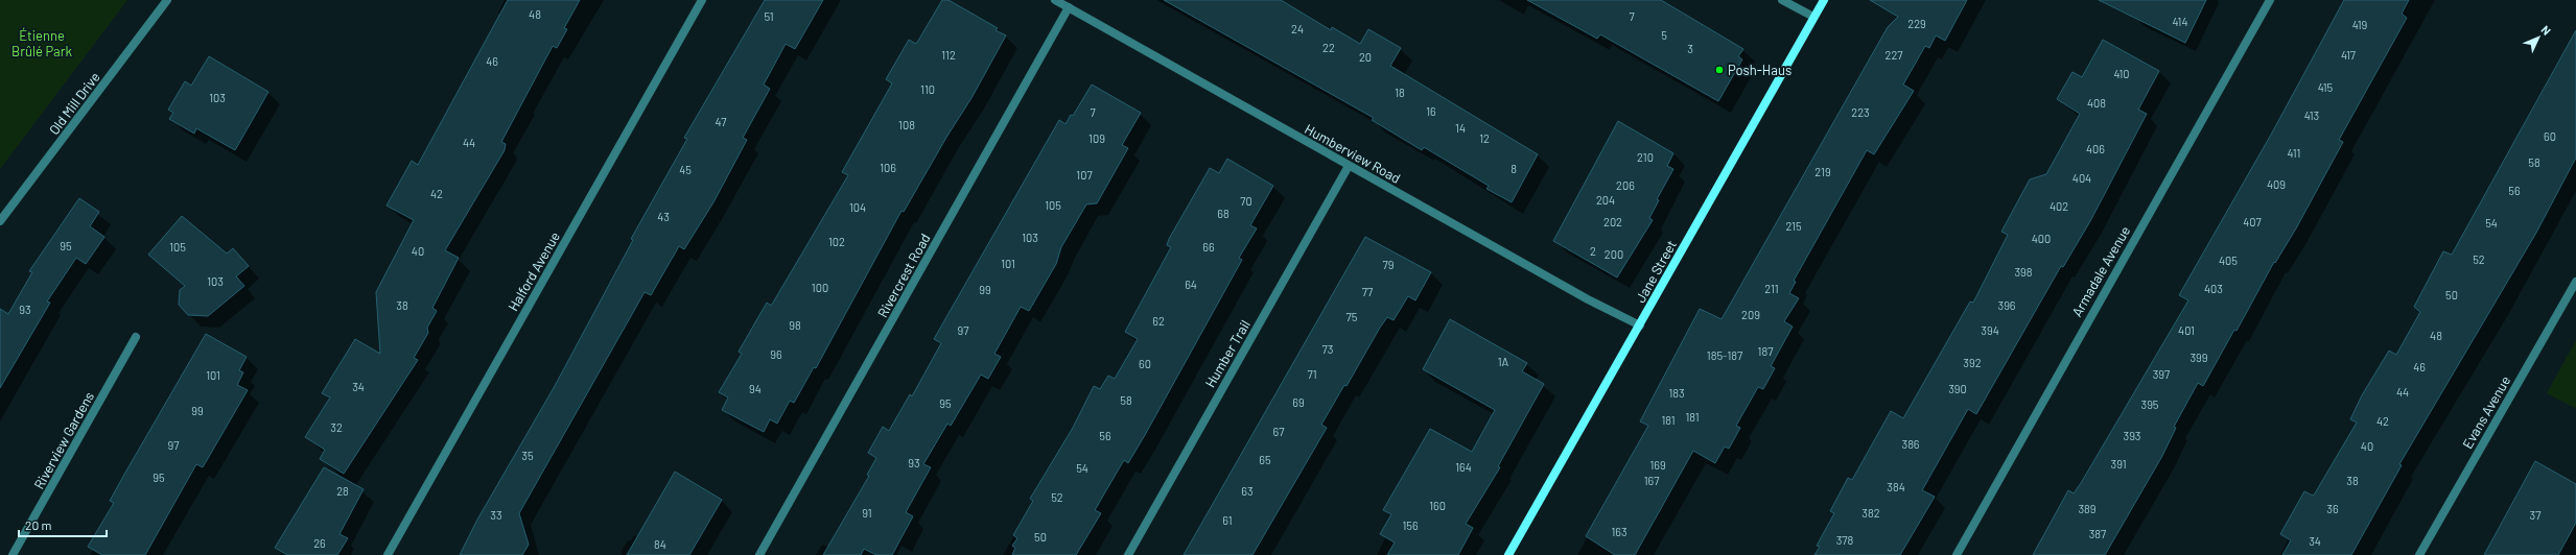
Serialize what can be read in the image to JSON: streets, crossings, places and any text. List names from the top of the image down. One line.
{"streets":{"main road":["Jane Street"],"street":["Old Mill Drive","Humberview Road","Halford Avenue","Armadale Avenue","Rivercrest Road","Humber Trail","Evans Avenue","Riverview Gardens"]},"crossings":[["Humberview Road","Jane Street"],["Humberview Road","Rivercrest Road"],["Humberview Road","Humber Trail"]],"parks":["Étienne Brûlé Park"],"places":["Posh-Haus"],"house_numbers":["48","51","7","414","229","419","24","5","22","3","112","227","417","20","46","410","415","110","18","103","408","16","7","223","413","47","108","14","60","109","12","44","406","411","210","58","106","8","45","219","107","404","409","206","56","42","204","70","105","402","104","68","43","202","407","54","215","103","400","102","95","105","66","40","2","200","52","405","101","79","398","103","64","100","211","403","99","77","50","38","396","93","209","75","62","98","97","394","401","48","73","187","96","185-187","399","1A","392","60","46","71","397","101","34","94","390","44","183","58","69","95","395","99","181","181","42","32","67","56","393","386","97","40","35","65","93","391","169","164","54","95","167","38","384","28","63","52","160","389","36","91","382","33","37","61","156","163","387","50","378","34","26","84"],"scale_bar":"20 m","north":"top right"}
